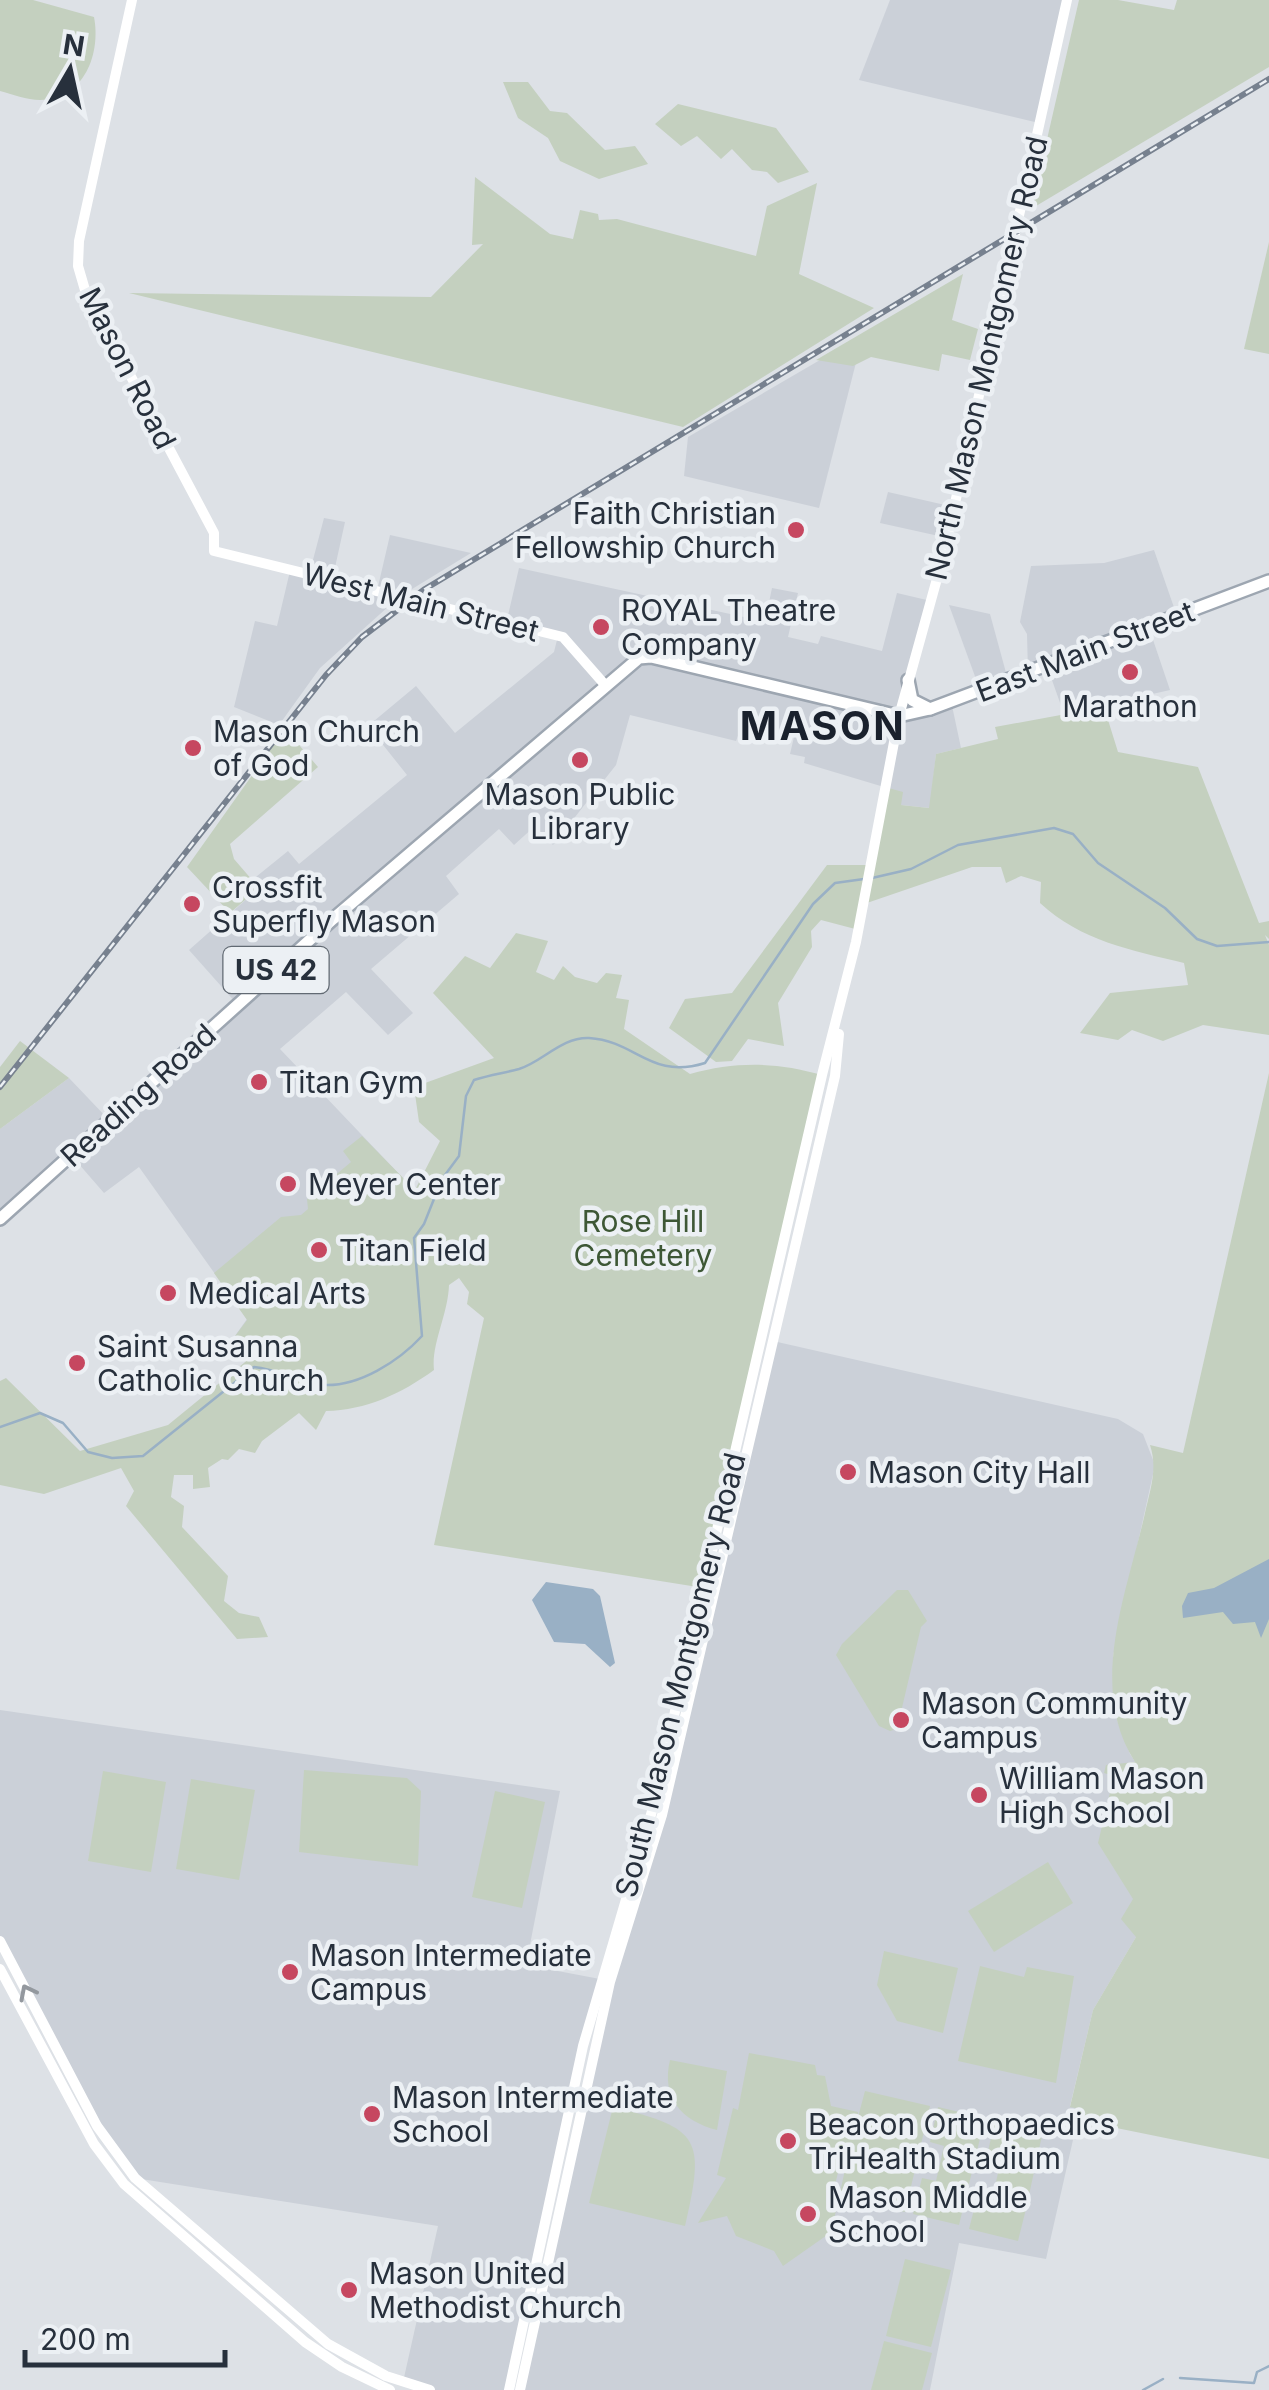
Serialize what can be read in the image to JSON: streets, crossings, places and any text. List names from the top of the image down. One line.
{"streets":{"main road":["North Mason Montgomery Road","Mason Road","West Main Street","East Main Street","US 42","Reading Road","South Mason Montgomery Road"]},"crossings":[["North Mason Montgomery Road","East Main Street"],["North Mason Montgomery Road","Reading Road"],["North Mason Montgomery Road","South Mason Montgomery Road"],["Mason Road","West Main Street"],["West Main Street","Reading Road"],["East Main Street","Reading Road"],["East Main Street","South Mason Montgomery Road"],["Reading Road","South Mason Montgomery Road"]],"districts":["MASON"],"parks":["Rose Hill Cemetery"],"places":["Faith Christian Fellowship Church","ROYAL Theatre Company","Marathon","Mason Church of God","Mason Public Library","Crossfit Superfly Mason","Titan Gym","Meyer Center","Titan Field","Medical Arts","Saint Susanna Catholic Church","Mason City Hall","Mason Community Campus","William Mason High School","Mason Intermediate Campus","Mason Intermediate School","Beacon Orthopaedics TriHealth Stadium","Mason Middle School","Mason United Methodist Church"],"scale_bar":"200 m","north":"top"}
